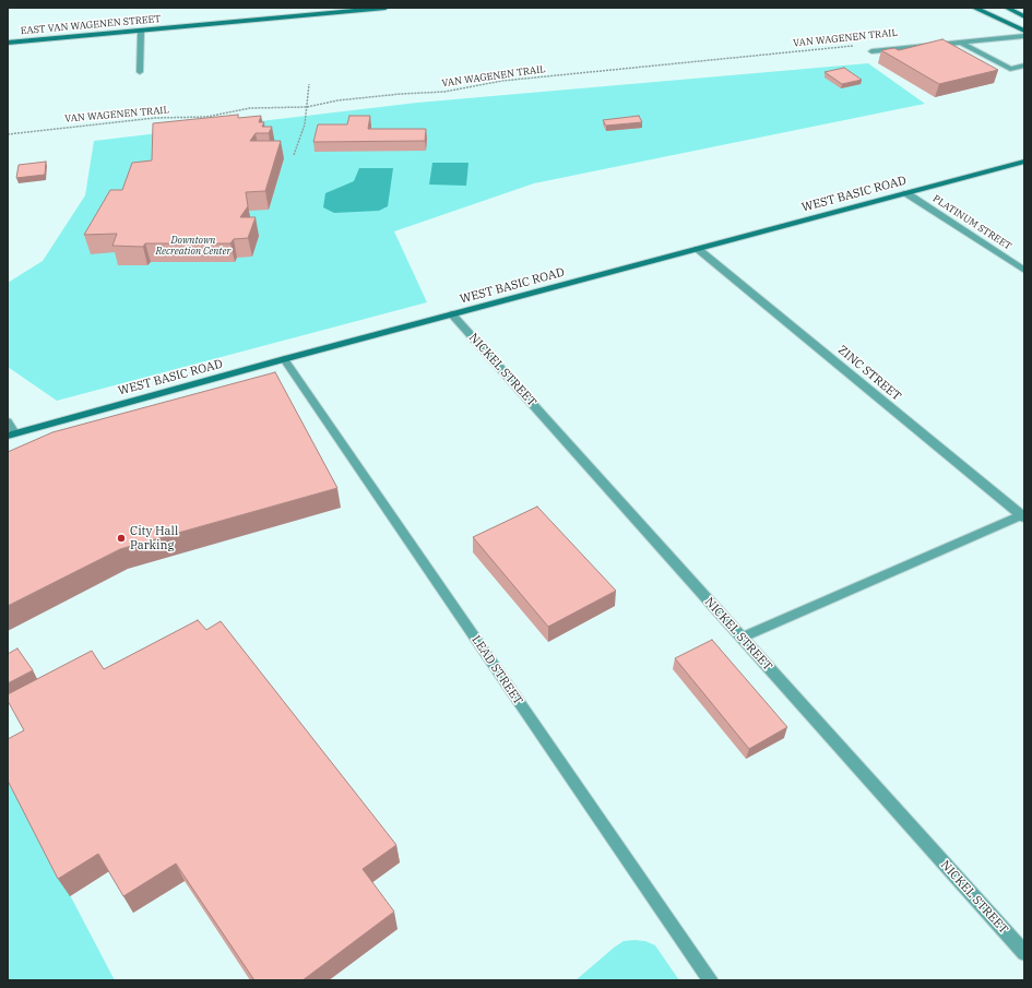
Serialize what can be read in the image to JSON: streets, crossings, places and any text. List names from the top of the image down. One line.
{"streets":{"street":["EAST VAN WAGENEN STREET","WEST BASIC ROAD","PLATINUM STREET","NICKEL STREET","ZINC STREET","LEAD STREET"],"path":["VAN WAGENEN TRAIL"]},"crossings":[["WEST BASIC ROAD","PLATINUM STREET"],["WEST BASIC ROAD","NICKEL STREET"],["WEST BASIC ROAD","ZINC STREET"],["WEST BASIC ROAD","LEAD STREET"]],"parks":["Downtown Recreation Center"],"places":["City Hall Parking"]}
